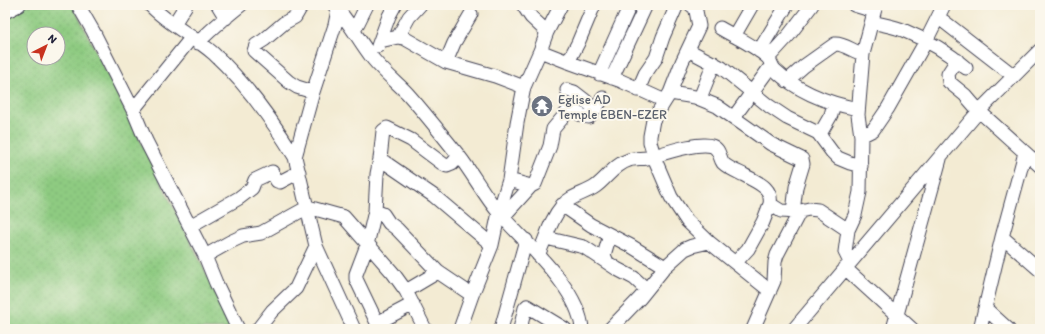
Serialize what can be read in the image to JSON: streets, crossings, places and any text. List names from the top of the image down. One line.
{"places":{"temple":["Eglise AD Temple EBEN-EZER"]},"north":"top right"}
